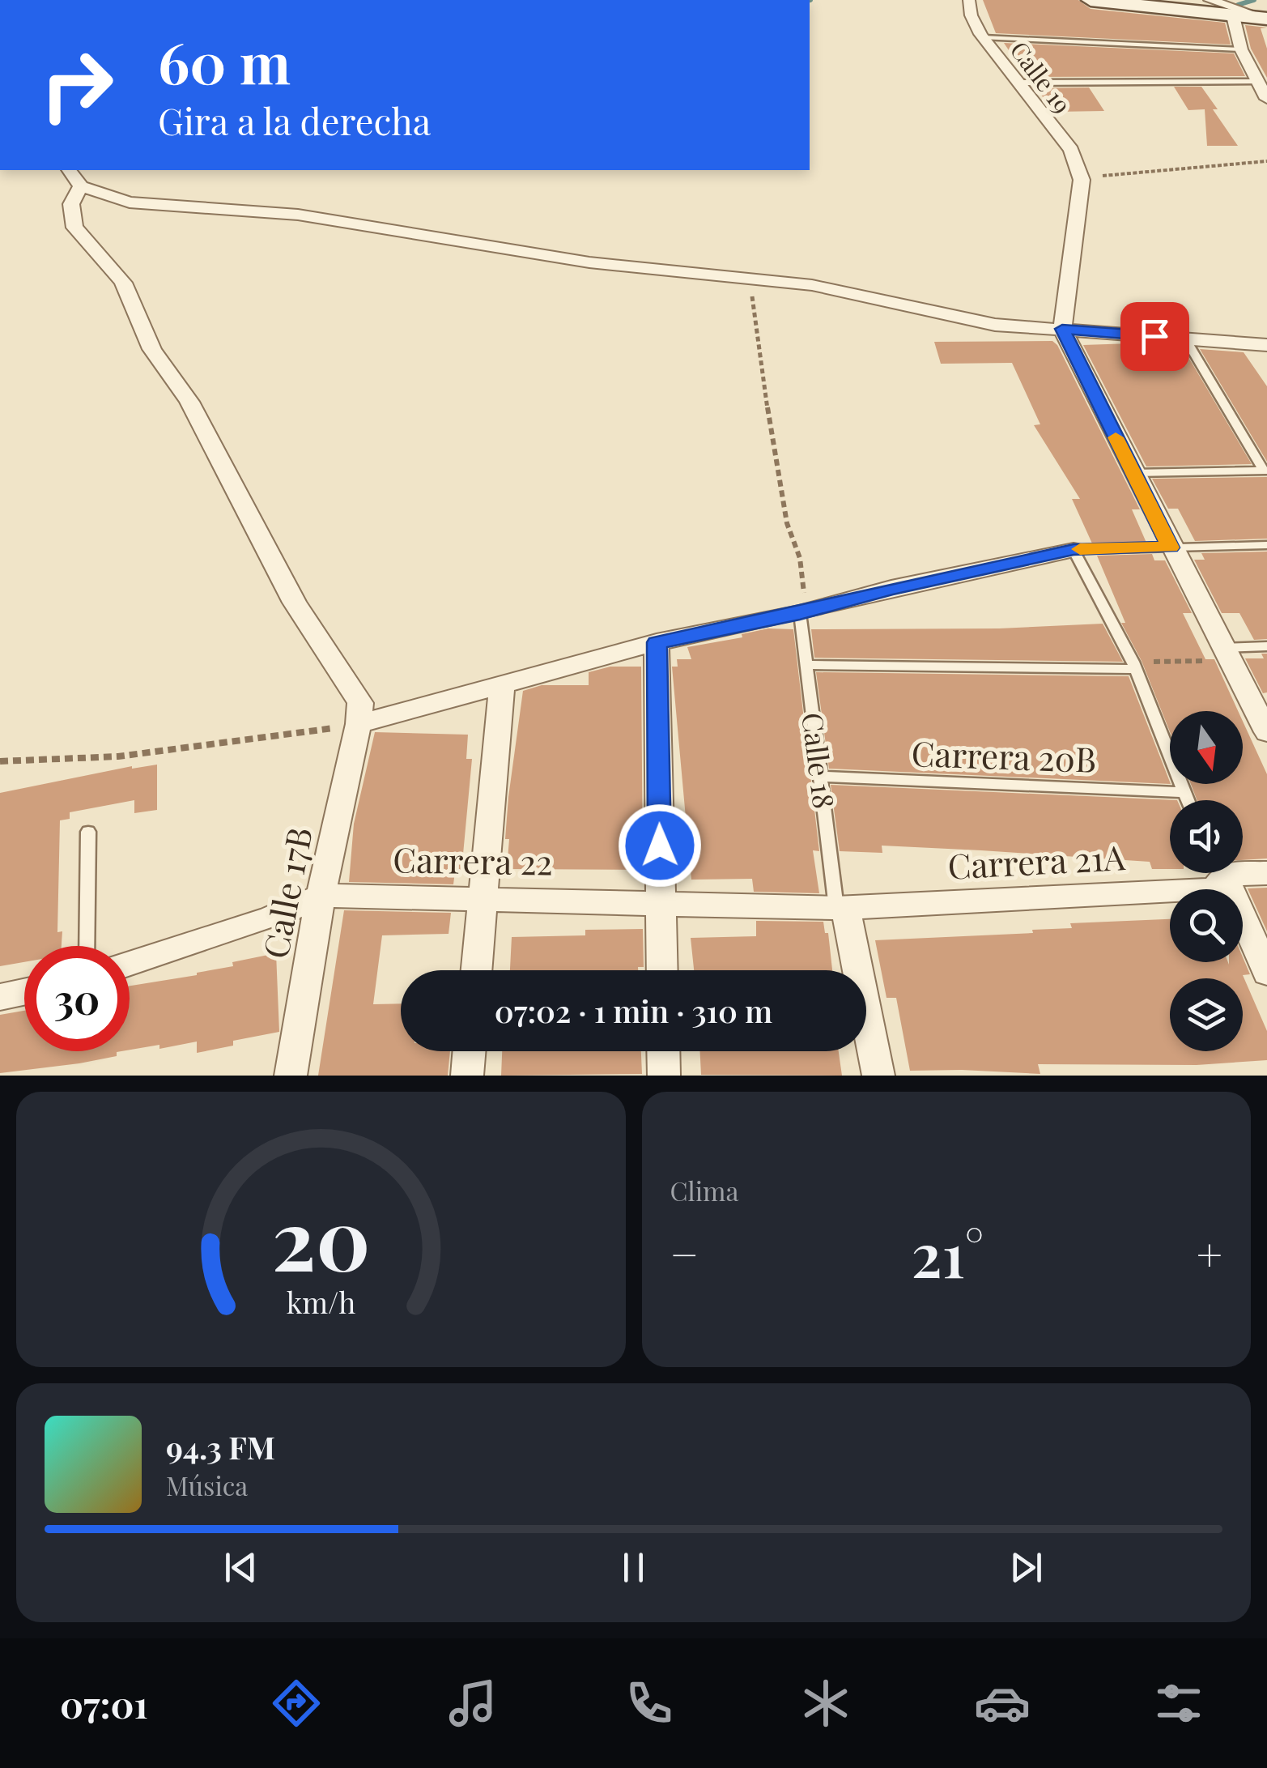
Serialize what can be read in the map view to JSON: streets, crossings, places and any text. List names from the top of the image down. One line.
{"streets":{"street":["Calle 19","Calle 18","Carrera 22","Carrera 21A","Calle 17B"],"lane":["Carrera 20B"]},"crossings":[["Carrera 20B","Calle 18"],["Calle 18","Carrera 22"],["Calle 18","Carrera 21A"],["Carrera 22","Carrera 21A"],["Carrera 22","Calle 17B"]],"north":"bottom","page":{"turn":["60 m","Gira a la derecha"],"limit":"30","trip":"07:02 · 1 min · 310 m","tile":"Clima","heat":["−","21°","+"],"song":["94.3 FM","Música"],"tabs":"07:01","gauge":["20","km/h"]}}
